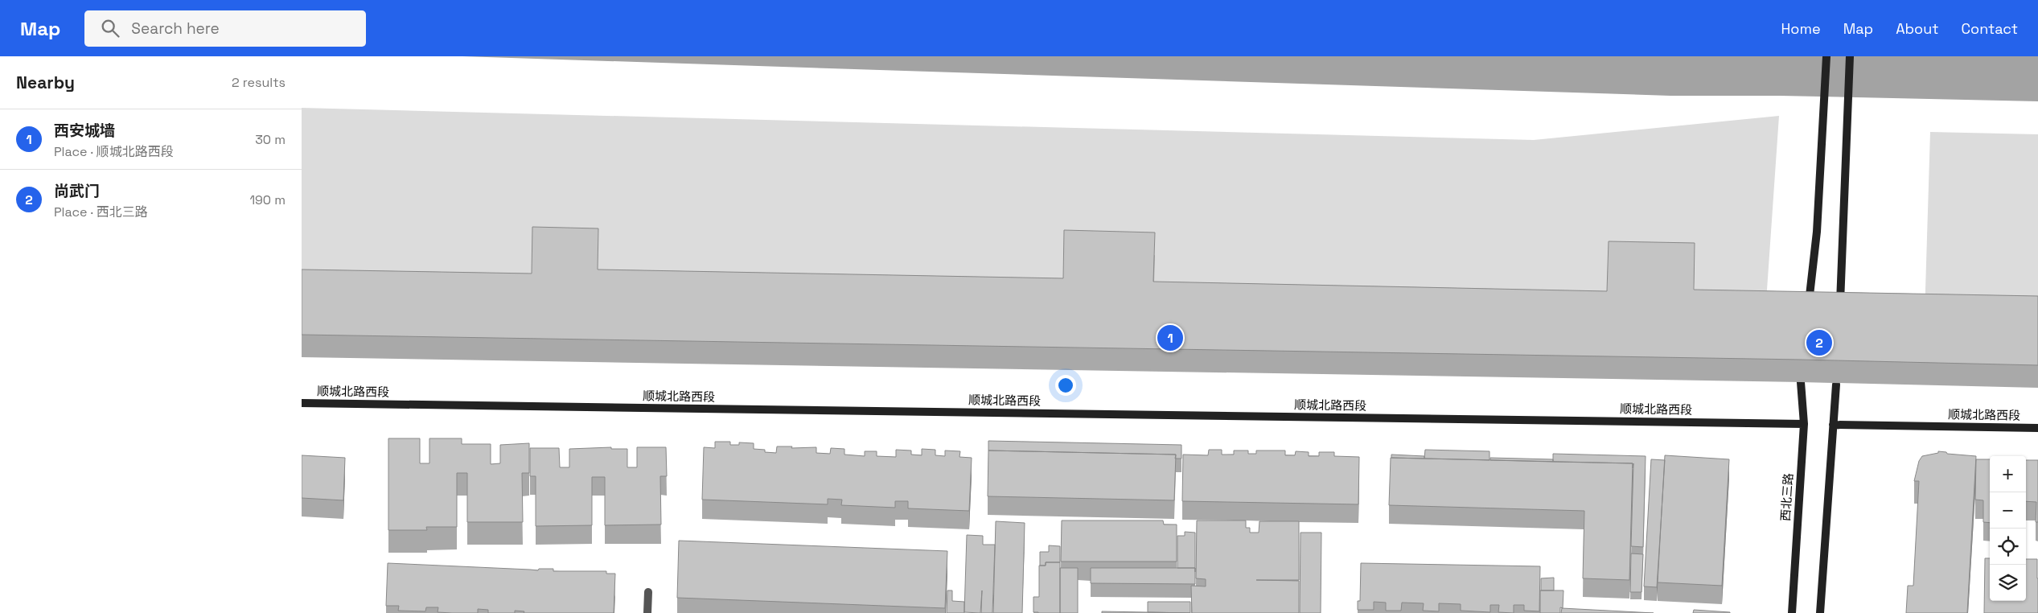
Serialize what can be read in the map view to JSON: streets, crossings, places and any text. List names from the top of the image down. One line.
{"streets":{"street":["顺城北路西段","西北三路"]},"crossings":[["顺城北路西段","西北三路"]],"page":{"header":"Map","search":"Search here","nav":["Home","Map","About","Contact"],"heading":["Nearby","2 results"],"list":[{"mark":"1","name":"西安城墙","note":"Place · 顺城北路西段","value":"30 m"},{"mark":"2","name":"尚武门","note":"Place · 西北三路","value":"190 m"}],"pins":["1","2"],"map_buttons":["+","−"]}}
